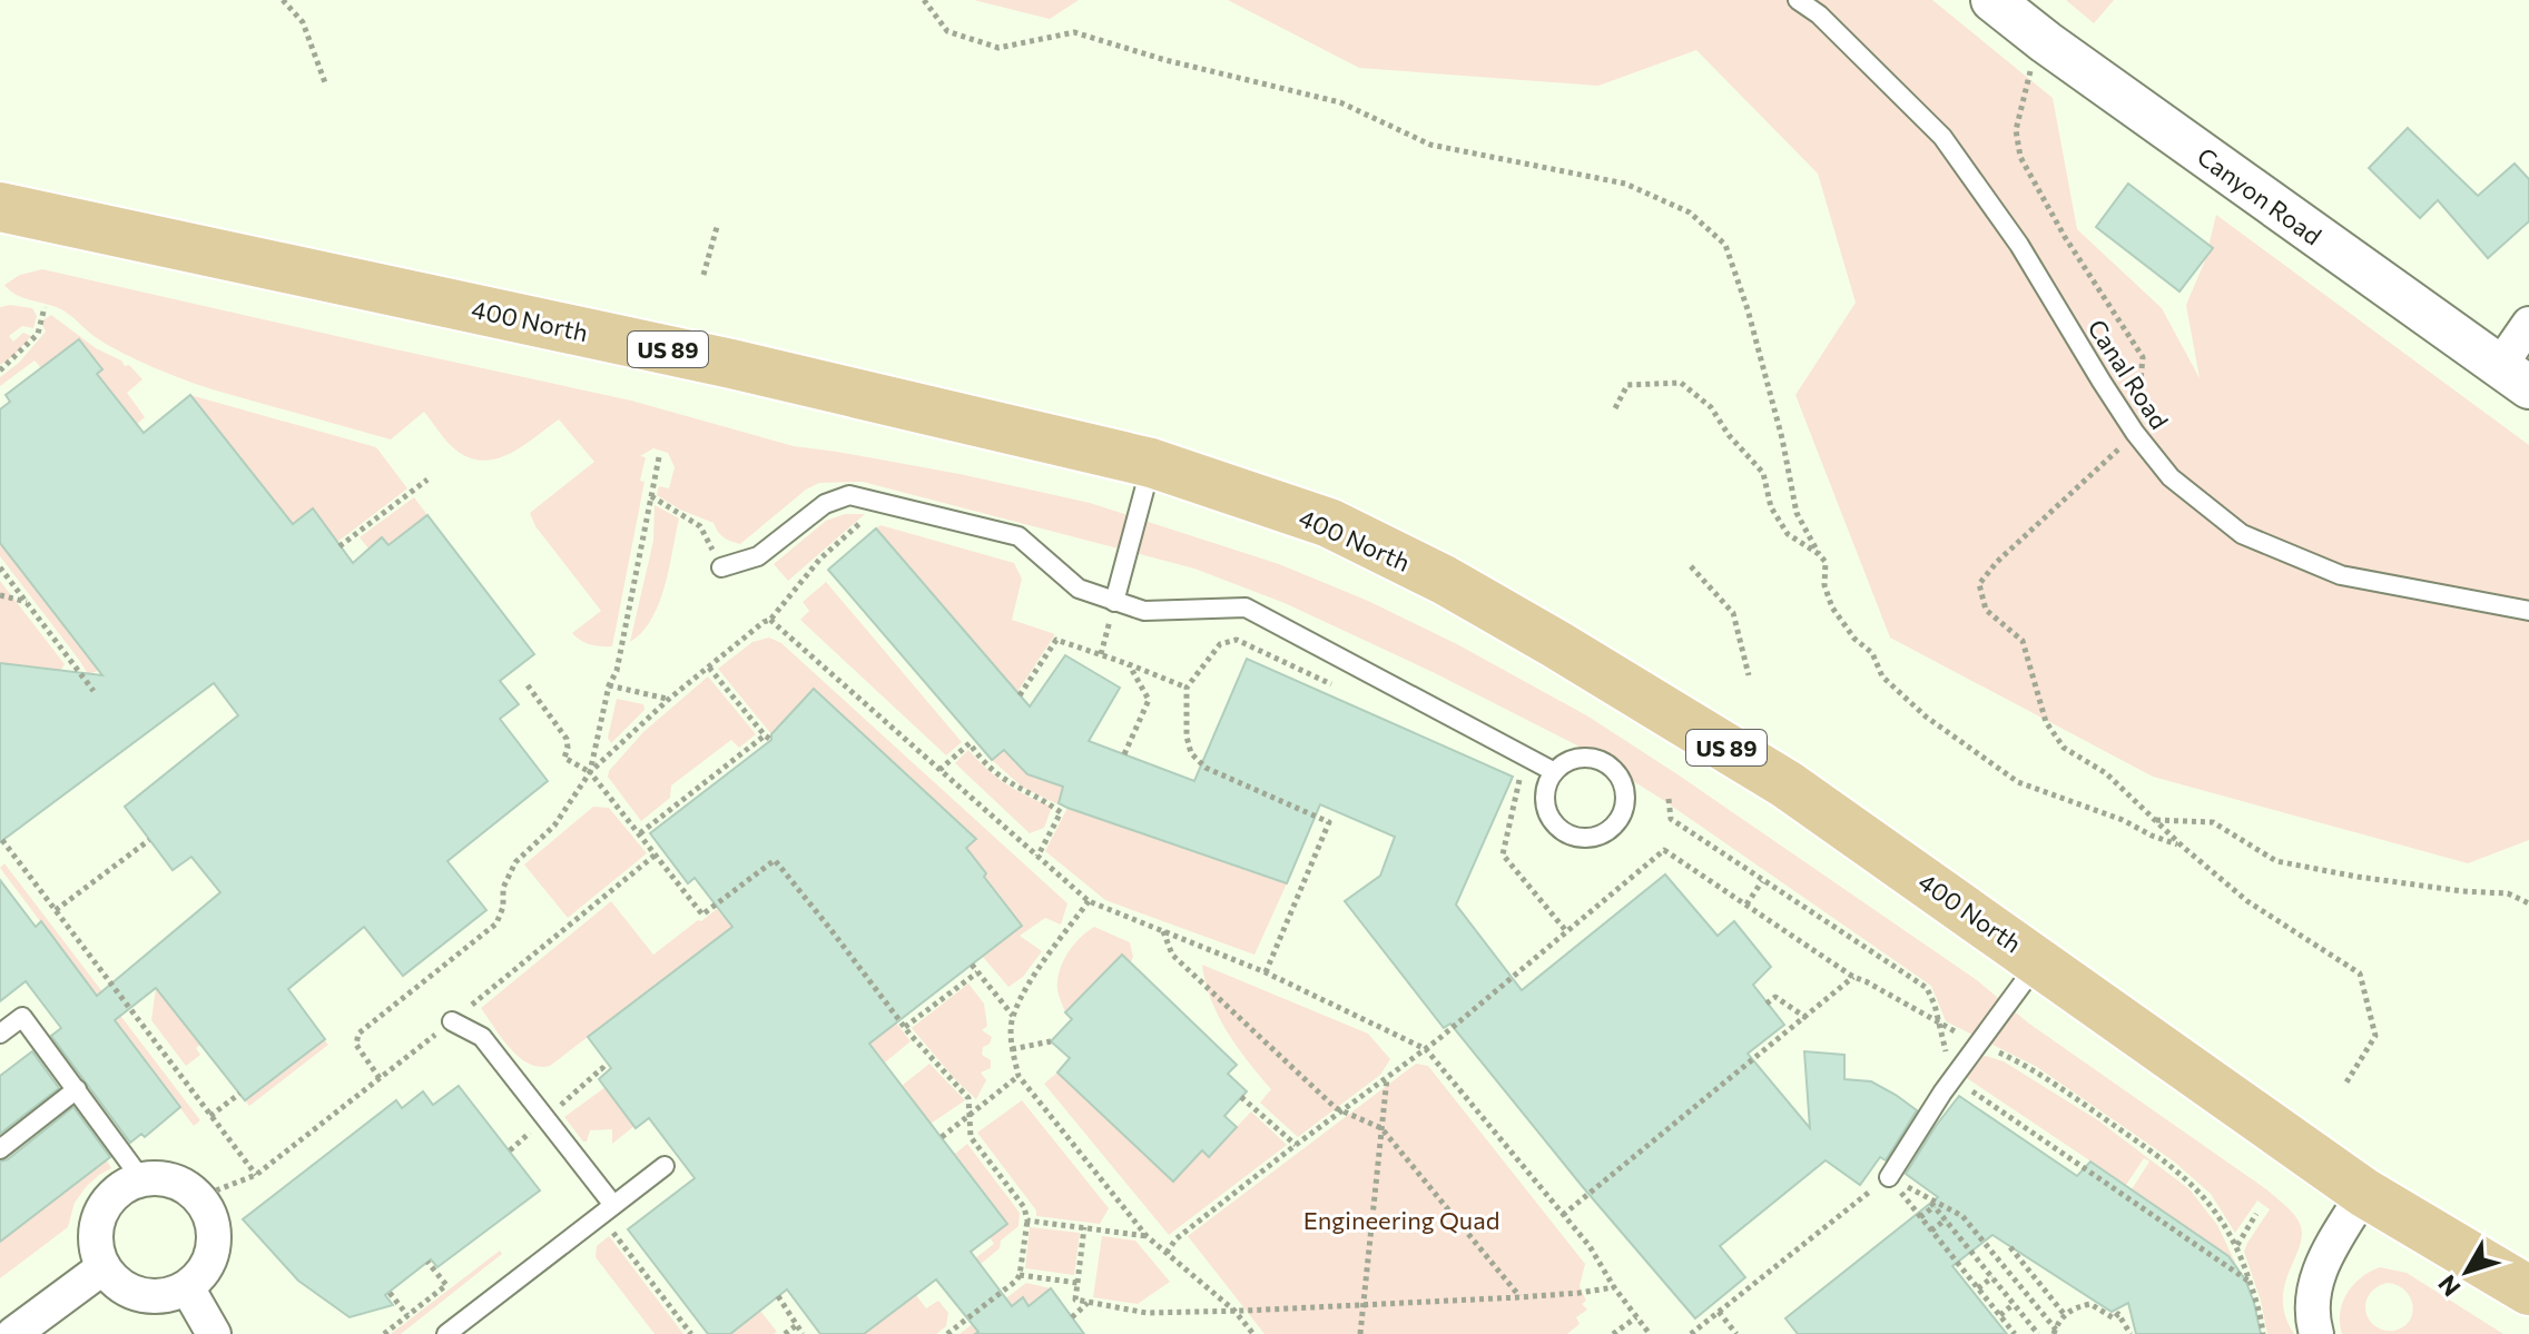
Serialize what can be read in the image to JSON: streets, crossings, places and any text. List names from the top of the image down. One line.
{"streets":{"main road":["400 North","US 89"],"street":["Canyon Road"],"lane":["Canal Road"]},"parks":["Engineering Quad"],"north":"bottom left"}
